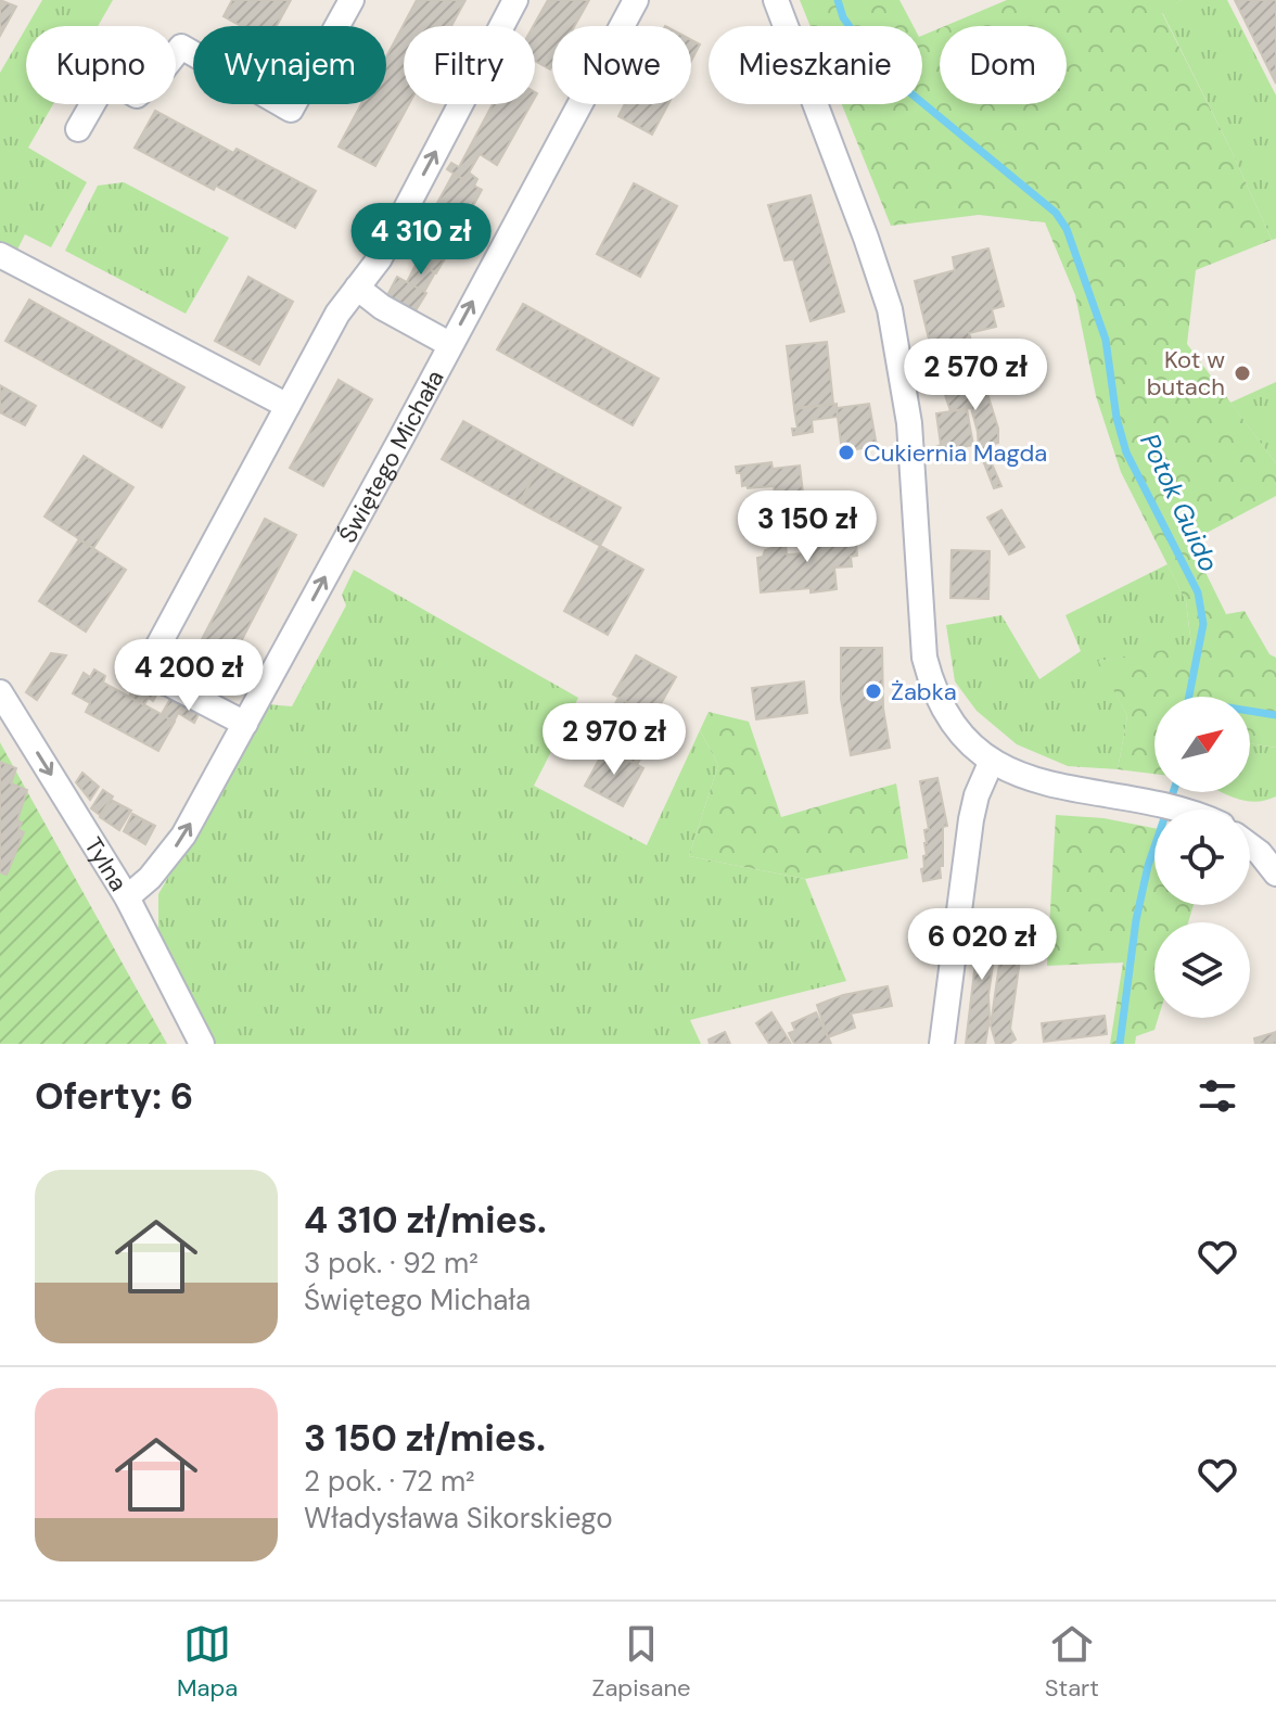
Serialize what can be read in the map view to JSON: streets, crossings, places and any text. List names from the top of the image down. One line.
{"streets":{"street":["Świętego Michała","Tylna"]},"crossings":[["Świętego Michała","Tylna"]],"one_way":["Tylna"],"water":["Potok Guido"],"places":["Kot w butach","Cukiernia Magda","Żabka"],"north":"top right","page":{"chip":["Kupno","Wynajem","Filtry","Nowe","Mieszkanie","Dom"],"price":["4 310 zł","2 570 zł","3 150 zł","4 200 zł","2 970 zł","6 020 zł"],"heading":"Oferty: 6","list":[{"name":"4 310 zł/mies.","note":"3 pok. · 92 m² · Świętego Michała"},{"name":"3 150 zł/mies.","note":"2 pok. · 72 m² · Władysława Sikorskiego"}],"tabs":["Mapa","Zapisane","Start"]}}
